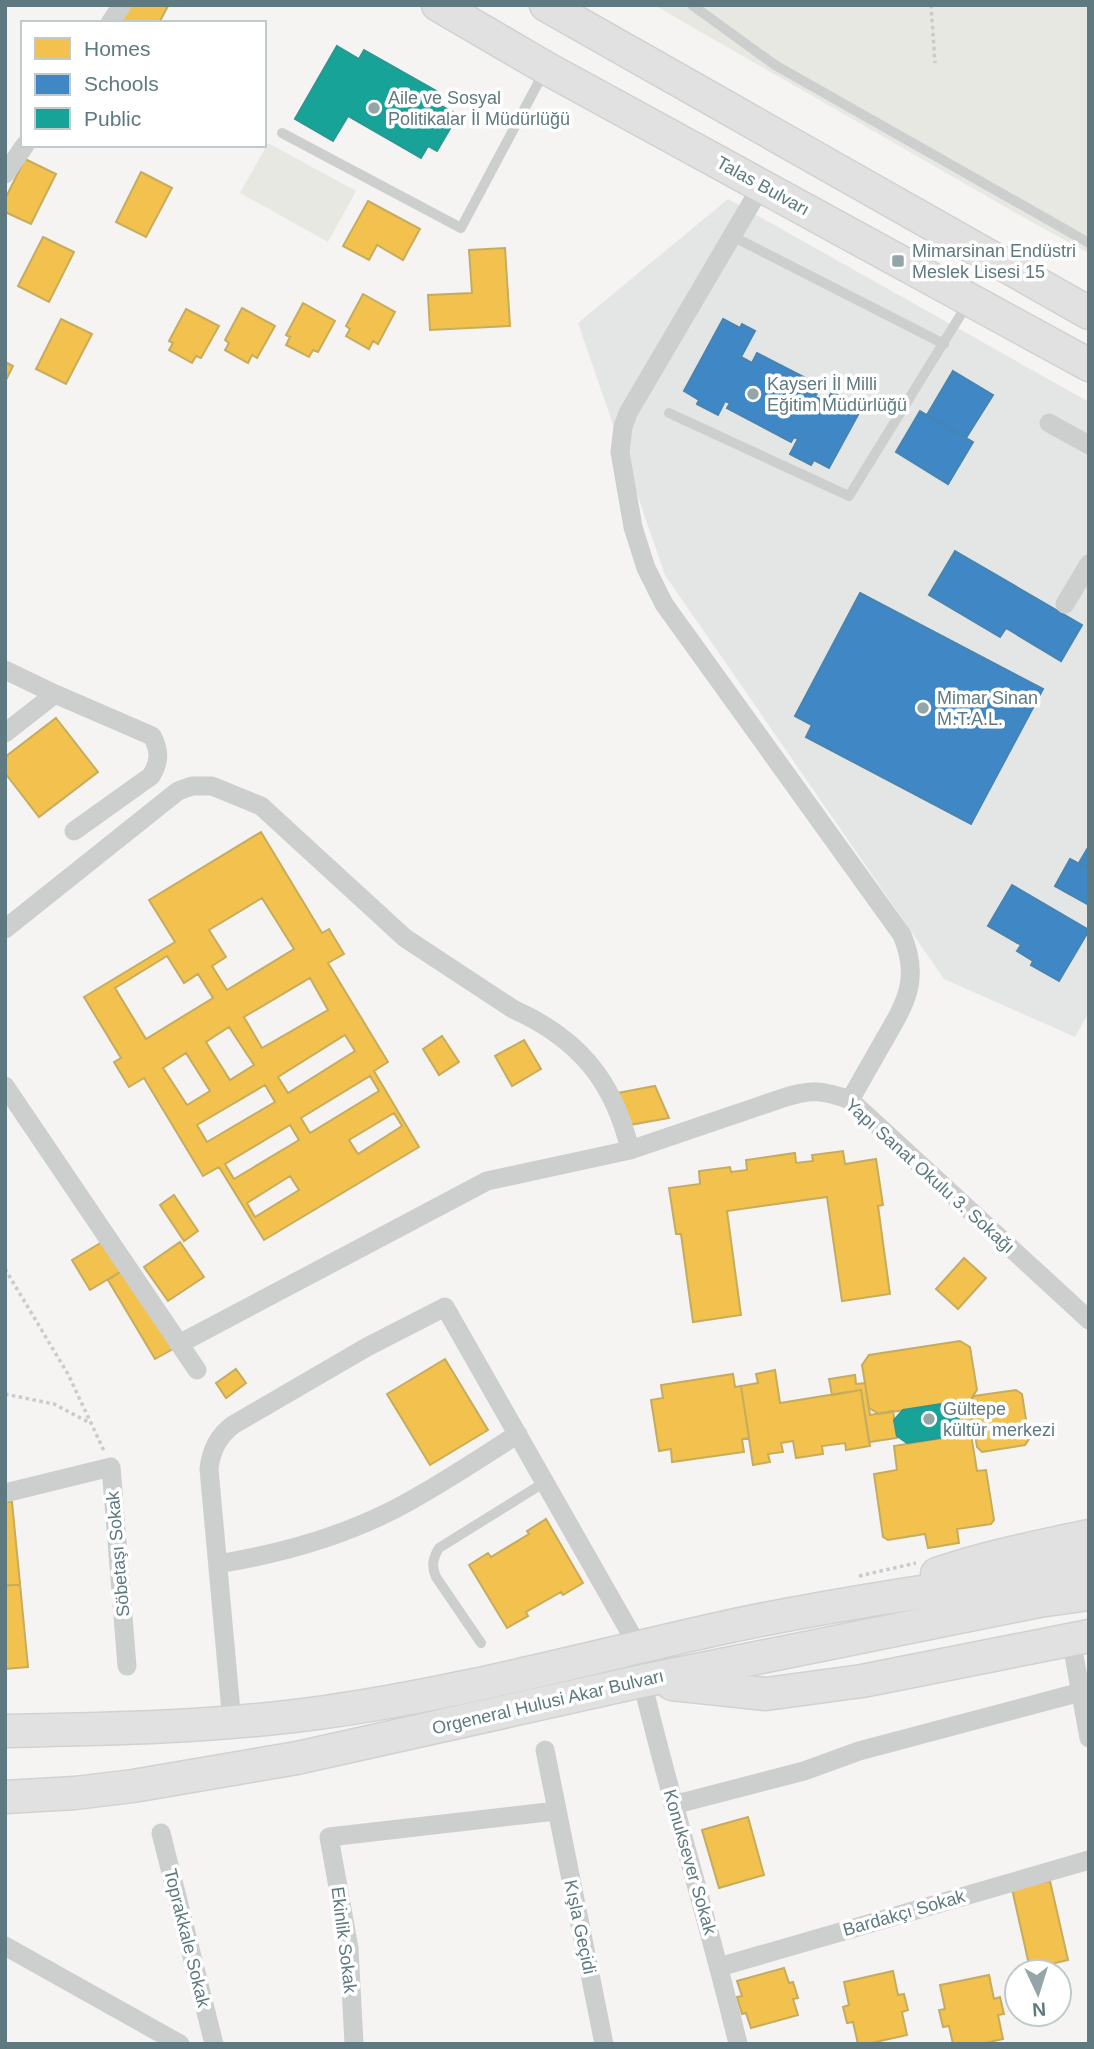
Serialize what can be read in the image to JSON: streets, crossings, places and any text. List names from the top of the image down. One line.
{"streets":{"main road":["Talas Bulvarı","Orgeneral Hulusi Akar Bulvarı"],"street":["Yapı Sanat Okulu 3. Sokağı","Söbetaşı Sokak","Konuksever Sokak","Bardakçı Sokak","Kışla Geçidi","Toprakkale Sokak","Ekinlik Sokak"]},"crossings":[["Orgeneral Hulusi Akar Bulvarı","Konuksever Sokak"],["Konuksever Sokak","Bardakçı Sokak"],["Kışla Geçidi","Ekinlik Sokak"]],"places":{"other":["Aile ve Sosyal Politikalar İl Müdürlüğü","Kayseri İl Milli Eğitim Müdürlüğü","Mimar Sinan M.T.A.L.","Gültepe kültür merkezi"],"transit":["Mimarsinan Endüstri Meslek Lisesi 15"]},"legend":["Homes","Schools","Public"],"north":"bottom"}
